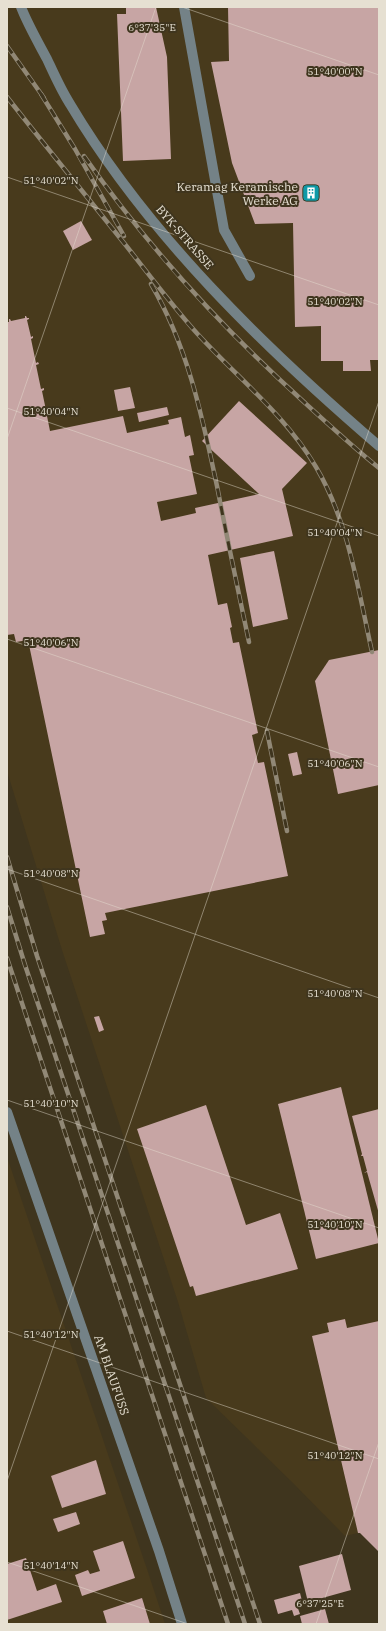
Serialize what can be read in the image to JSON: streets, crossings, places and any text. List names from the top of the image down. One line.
{"streets":{"street":["BYK-STRASSE","AM BLAUFUSS"]},"places":{"building":["Keramag Keramische Werke AG"]},"coordinates":["6°37'35\"E","51°40'00\"N","51°40'02\"N","51°40'04\"N","51°40'06\"N","51°40'08\"N","51°40'10\"N","51°40'12\"N","51°40'14\"N","6°37'25\"E"]}
